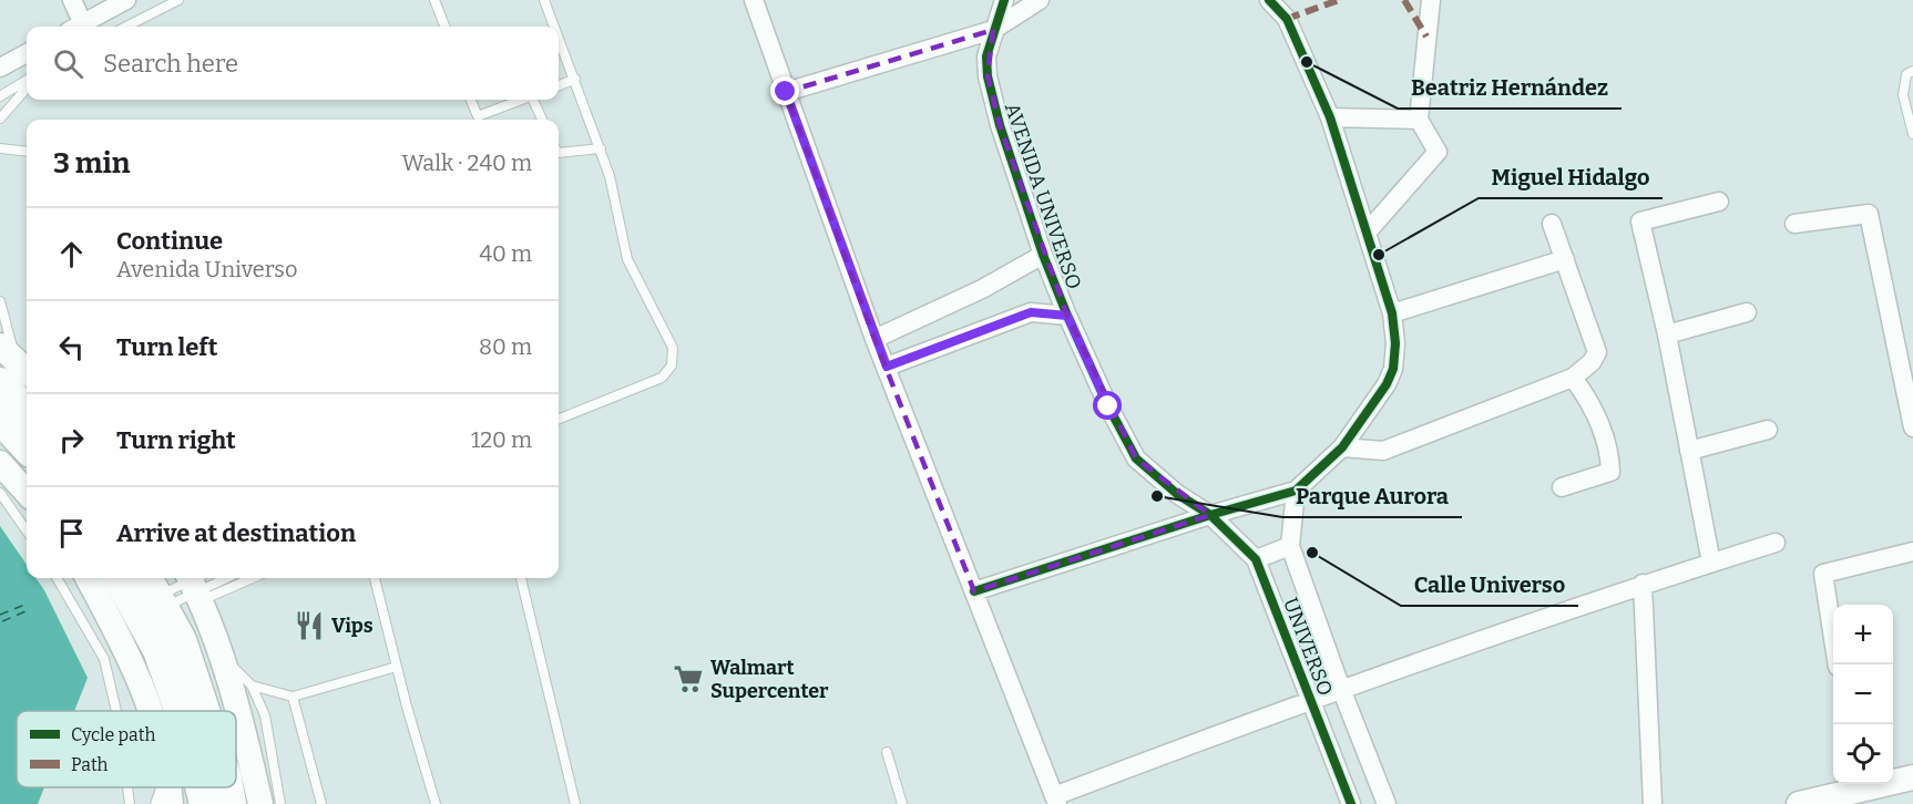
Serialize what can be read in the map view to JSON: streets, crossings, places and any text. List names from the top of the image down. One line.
{"streets":{"street":["AVENIDA UNIVERSO","UNIVERSO"]},"crossings":[["AVENIDA UNIVERSO","UNIVERSO"]],"places":{"other":["Beatriz Hernández","Miguel Hidalgo","Parque Aurora","Calle Universo"],"restaurant":["Vips"],"supermarket":["Walmart Supercenter"]},"legend":["Cycle path","Path"],"page":{"search":"Search here","heading":["3 min","Walk · 240 m"],"list":[["Continue","Avenida Universo","40 m"],["Turn left","80 m"],["Turn right","120 m"],"Arrive at destination"],"map_buttons":["+","−"]}}
